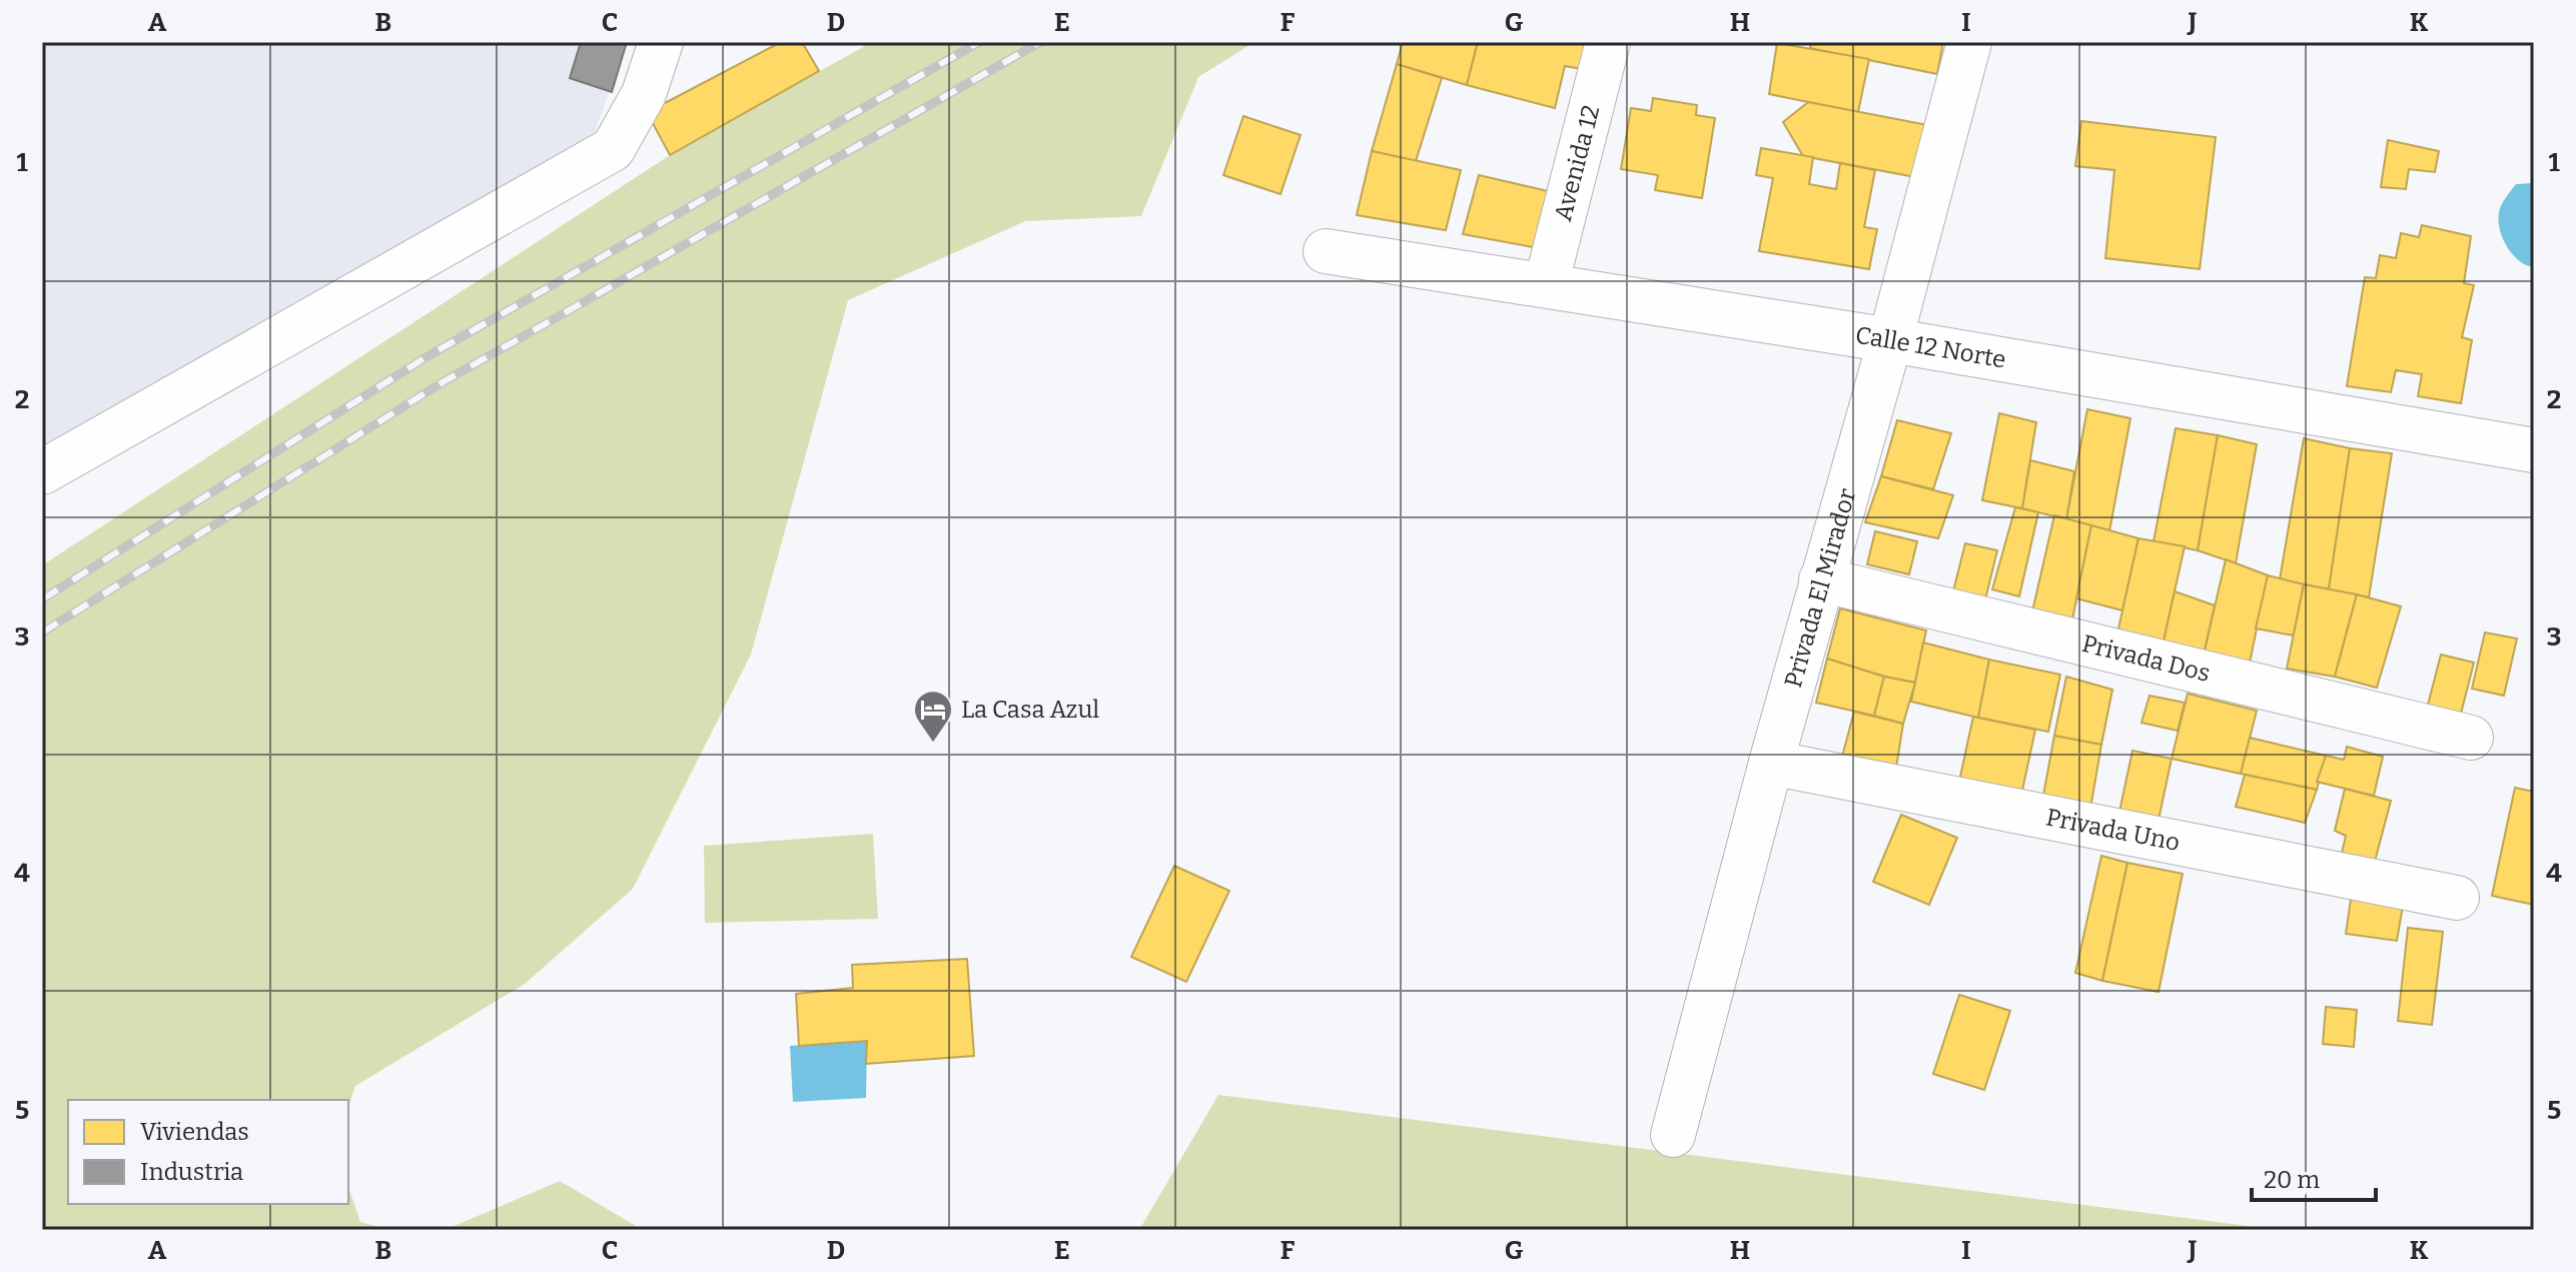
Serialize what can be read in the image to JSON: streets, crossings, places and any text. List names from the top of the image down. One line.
{"streets":{"street":["Avenida 12","Calle 12 Norte","Privada El Mirador","Privada Dos","Privada Uno"]},"crossings":[["Avenida 12","Calle 12 Norte"],["Calle 12 Norte","Privada El Mirador"],["Privada El Mirador","Privada Dos"],["Privada El Mirador","Privada Uno"]],"places":{"hotel":["La Casa Azul"]},"legend":["Viviendas","Industria"],"scale_bar":"20 m","grid":{"columns":["A","B","C","D","E","F","G","H","I","J","K"],"rows":["1","2","3","4","5"]}}
